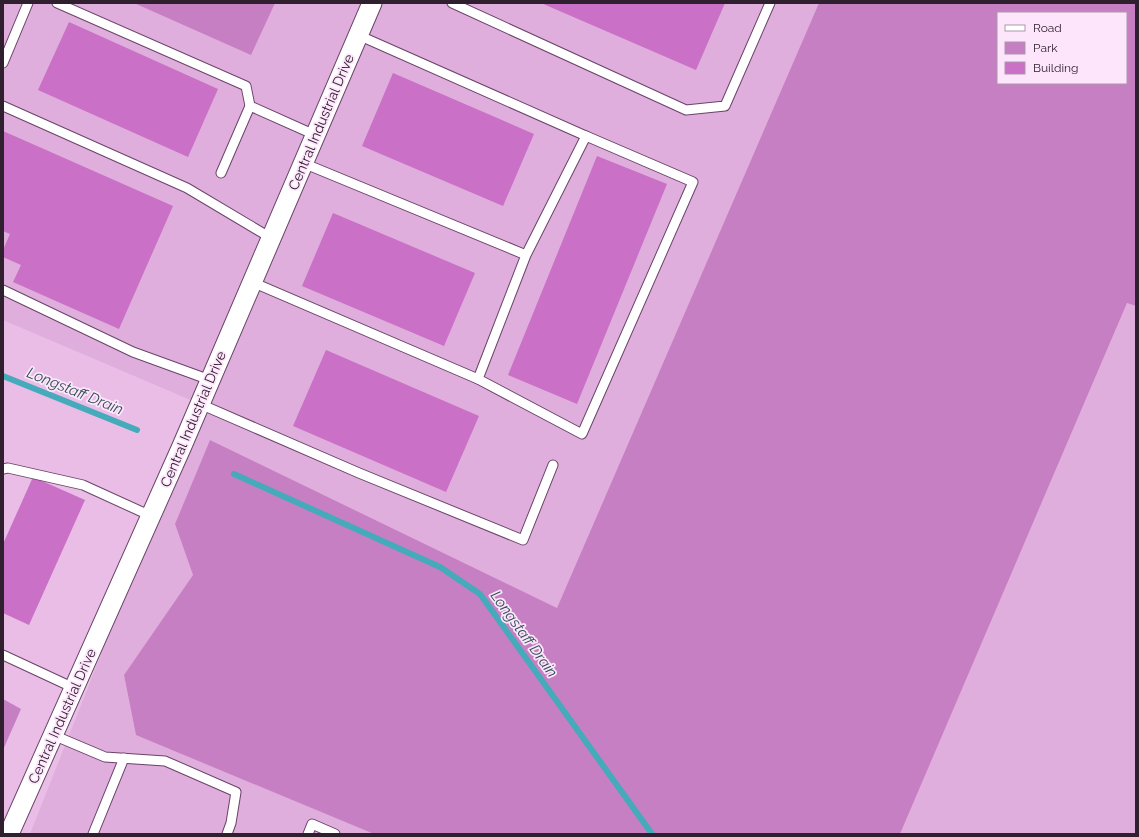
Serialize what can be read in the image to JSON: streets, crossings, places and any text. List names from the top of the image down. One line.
{"streets":{"street":["Central Industrial Drive"]},"water":["Longstaff Drain"],"legend":["Road","Park","Building"]}
